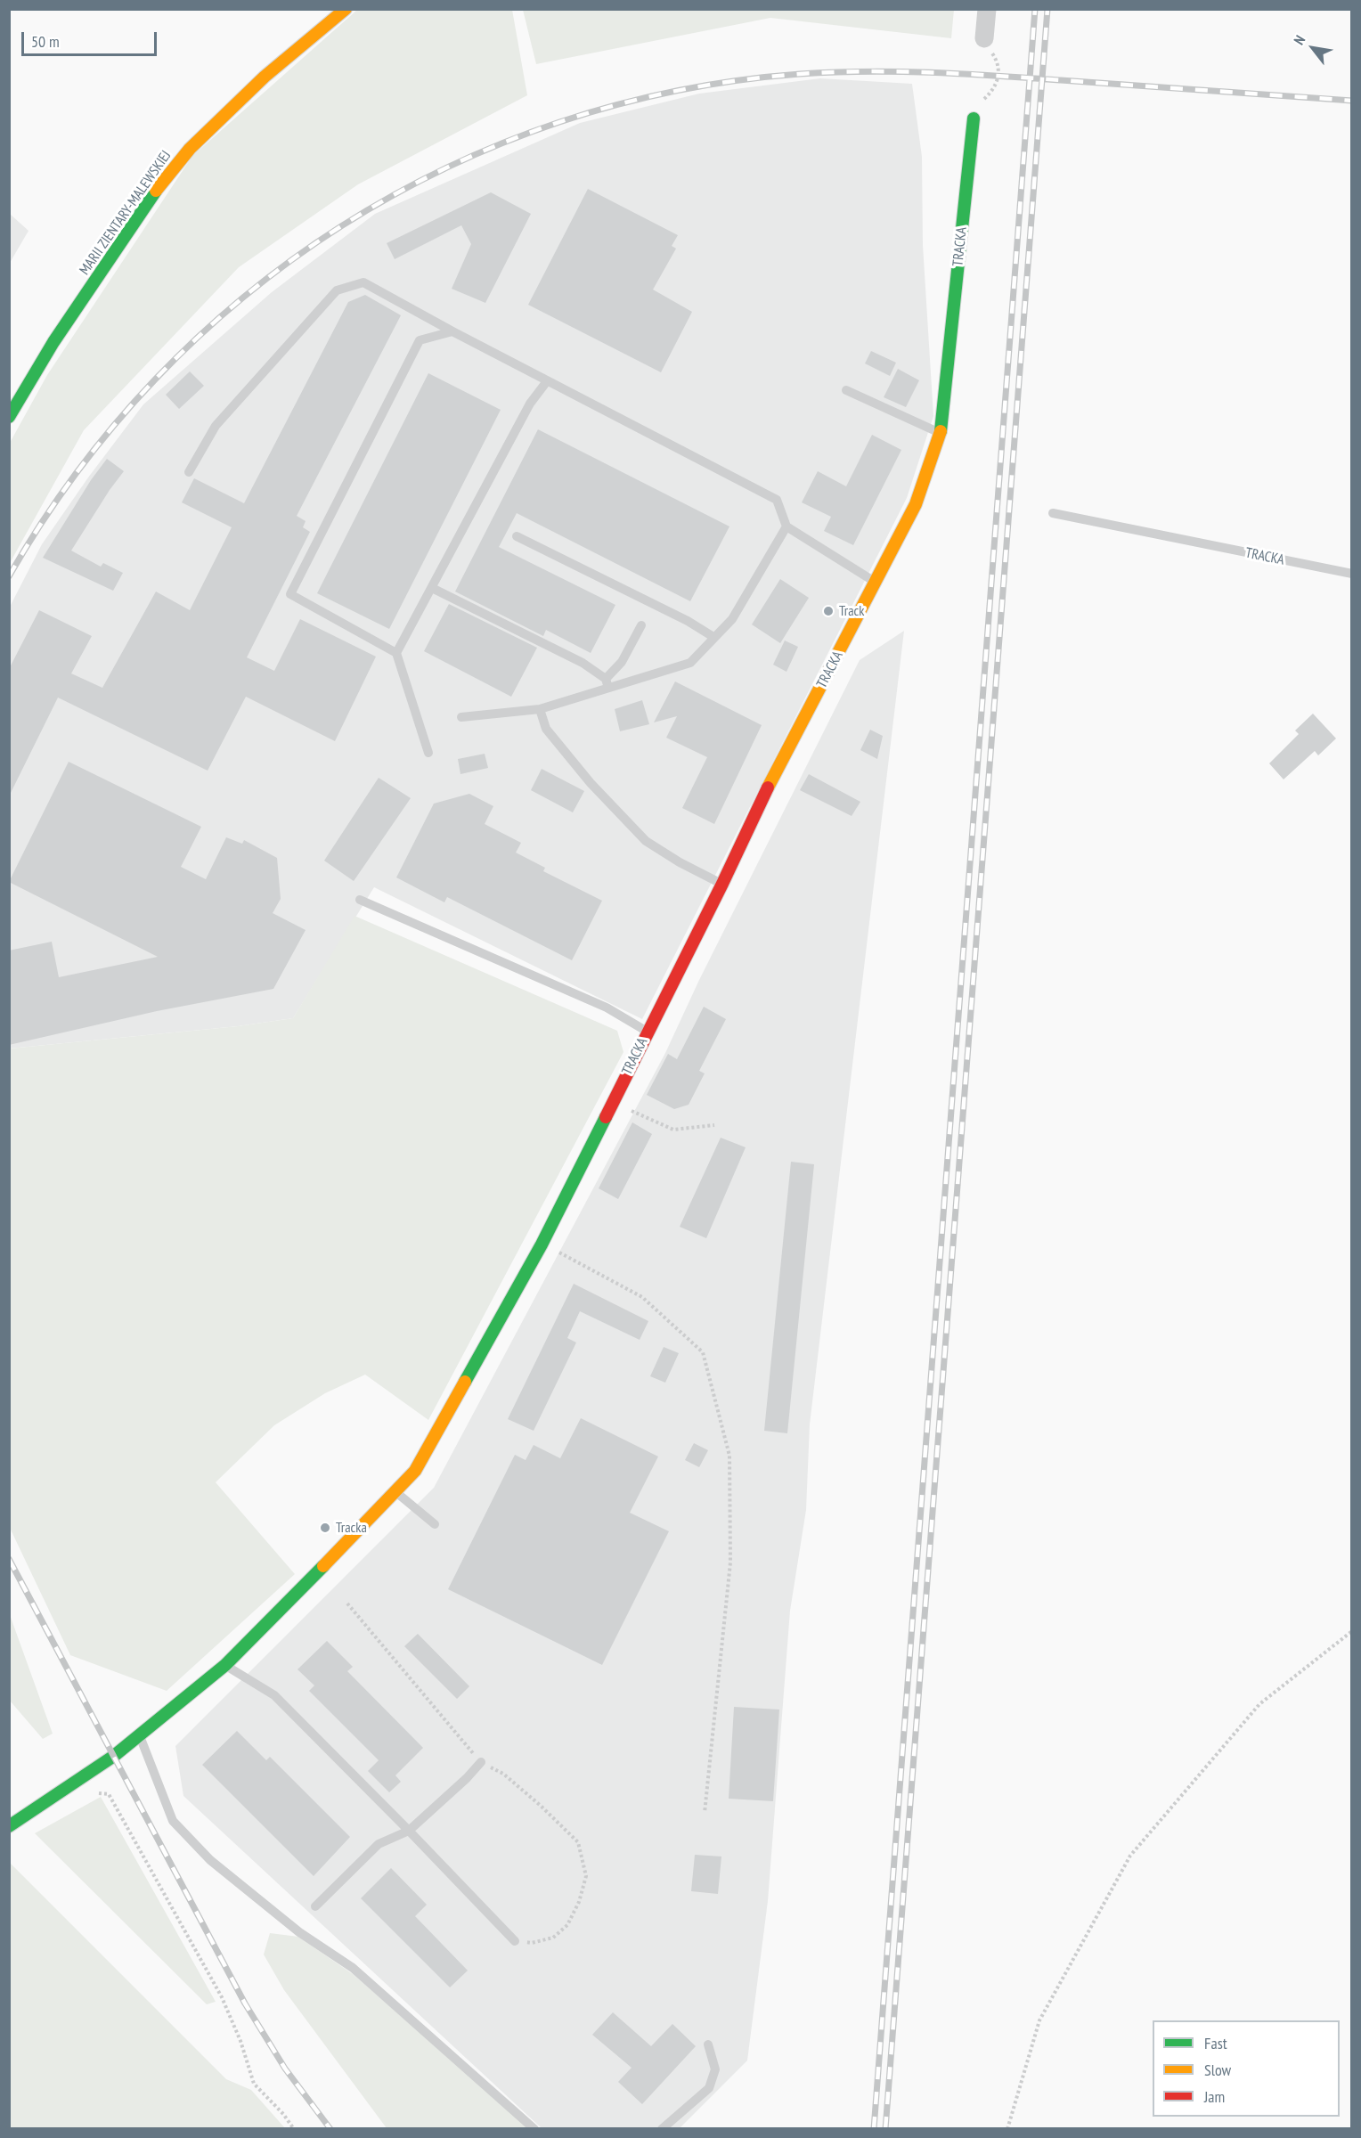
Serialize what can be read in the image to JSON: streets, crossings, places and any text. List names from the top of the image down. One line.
{"streets":{"street":["MARII ZIENTARY-MALEWSKIEJ","TRACKA"]},"places":["Track","Tracka"],"legend":["Fast","Slow","Jam"],"scale_bar":"50 m","north":"top left"}
